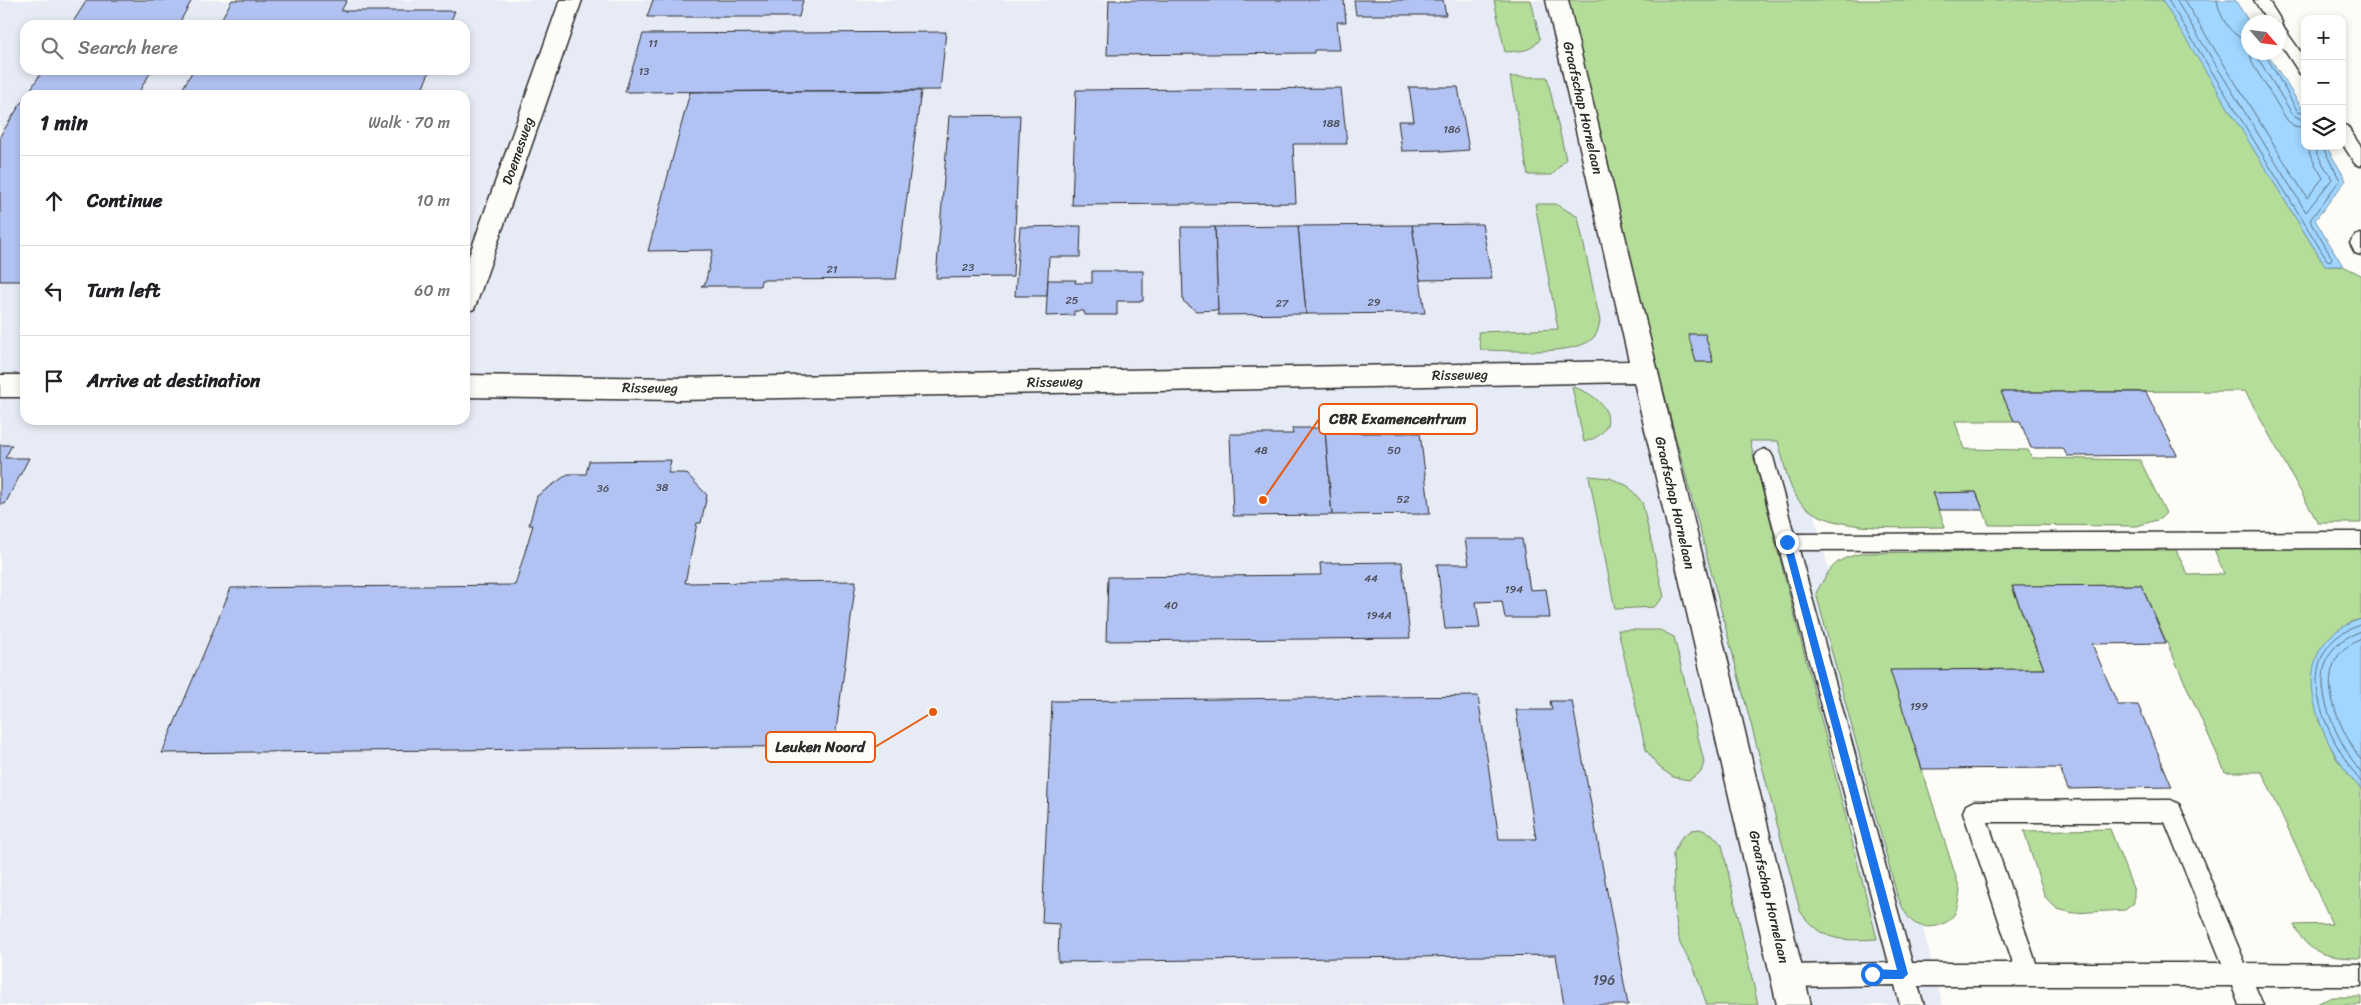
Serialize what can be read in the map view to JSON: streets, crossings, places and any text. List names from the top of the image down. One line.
{"streets":{"street":["Graafschap Hornelaan","Doemesweg","Risseweg"]},"crossings":[["Graafschap Hornelaan","Risseweg"]],"places":["CBR Examencentrum","Leuken Noord"],"house_numbers":["11","13","188","186","23","21","25","29","27","48","50","38","36","52","44","194","40","194A","199","196"],"north":"bottom right","page":{"map_buttons":["+","−"],"search":"Search here","heading":["1 min","Walk · 70 m"],"list":[["Continue","10 m"],["Turn left","60 m"],"Arrive at destination"]}}
